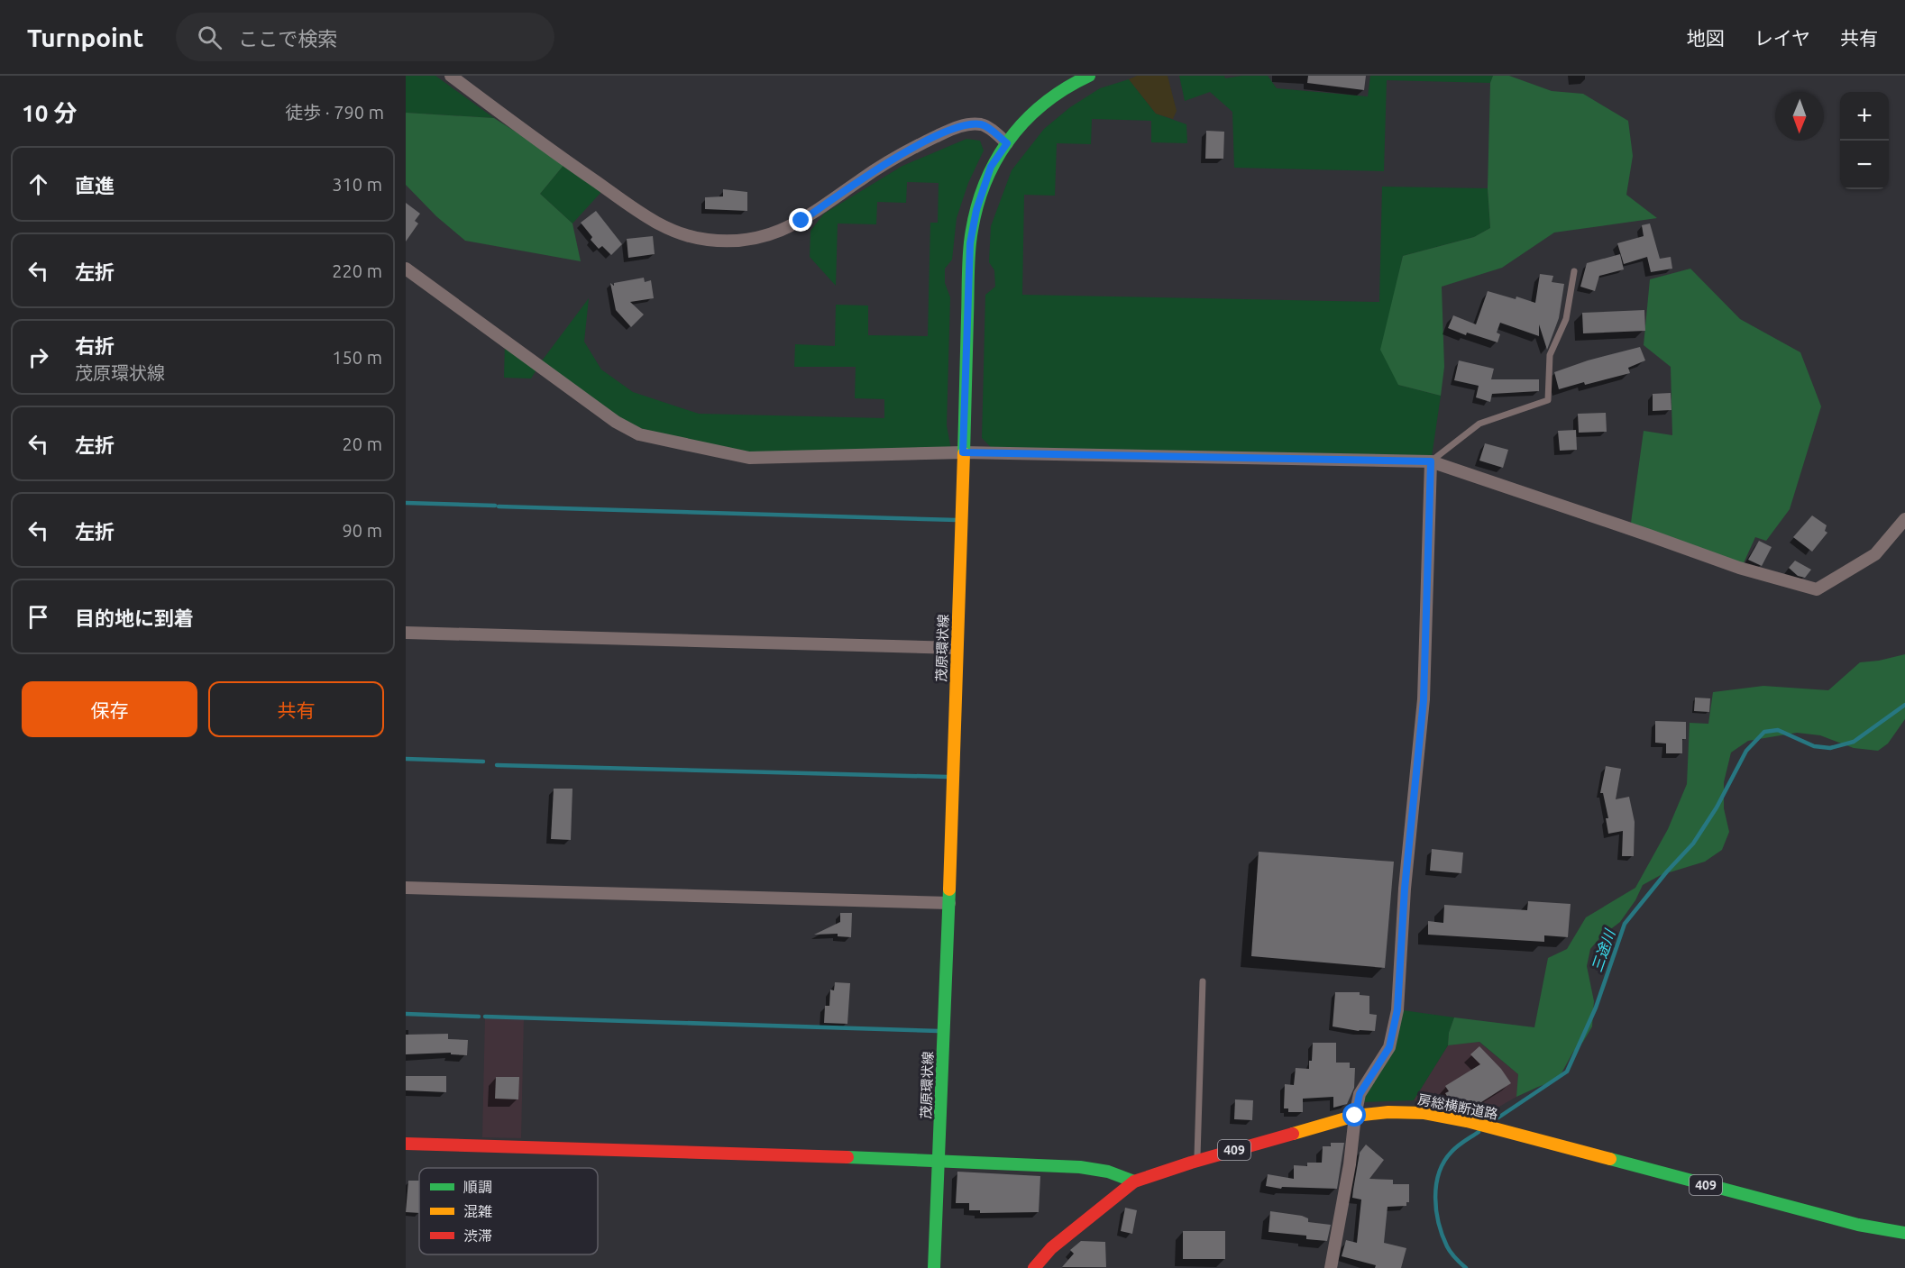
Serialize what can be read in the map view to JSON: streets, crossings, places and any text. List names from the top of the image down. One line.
{"streets":{"main road":["茂原環状線","房総横断道路","409"]},"water":["三途川"],"legend":["順調","混雑","渋滞"],"north":"bottom","page":{"header":"Turnpoint","search":"ここで検索","nav":["地図","レイヤ","共有"],"heading":["10 分","徒歩 · 790 m"],"map_buttons":["+","−"],"list":[["直進","310 m"],["左折","220 m"],["右折","茂原環状線","150 m"],["左折","20 m"],["左折","90 m"],"目的地に到着"],"buttons":["保存","共有"]}}
